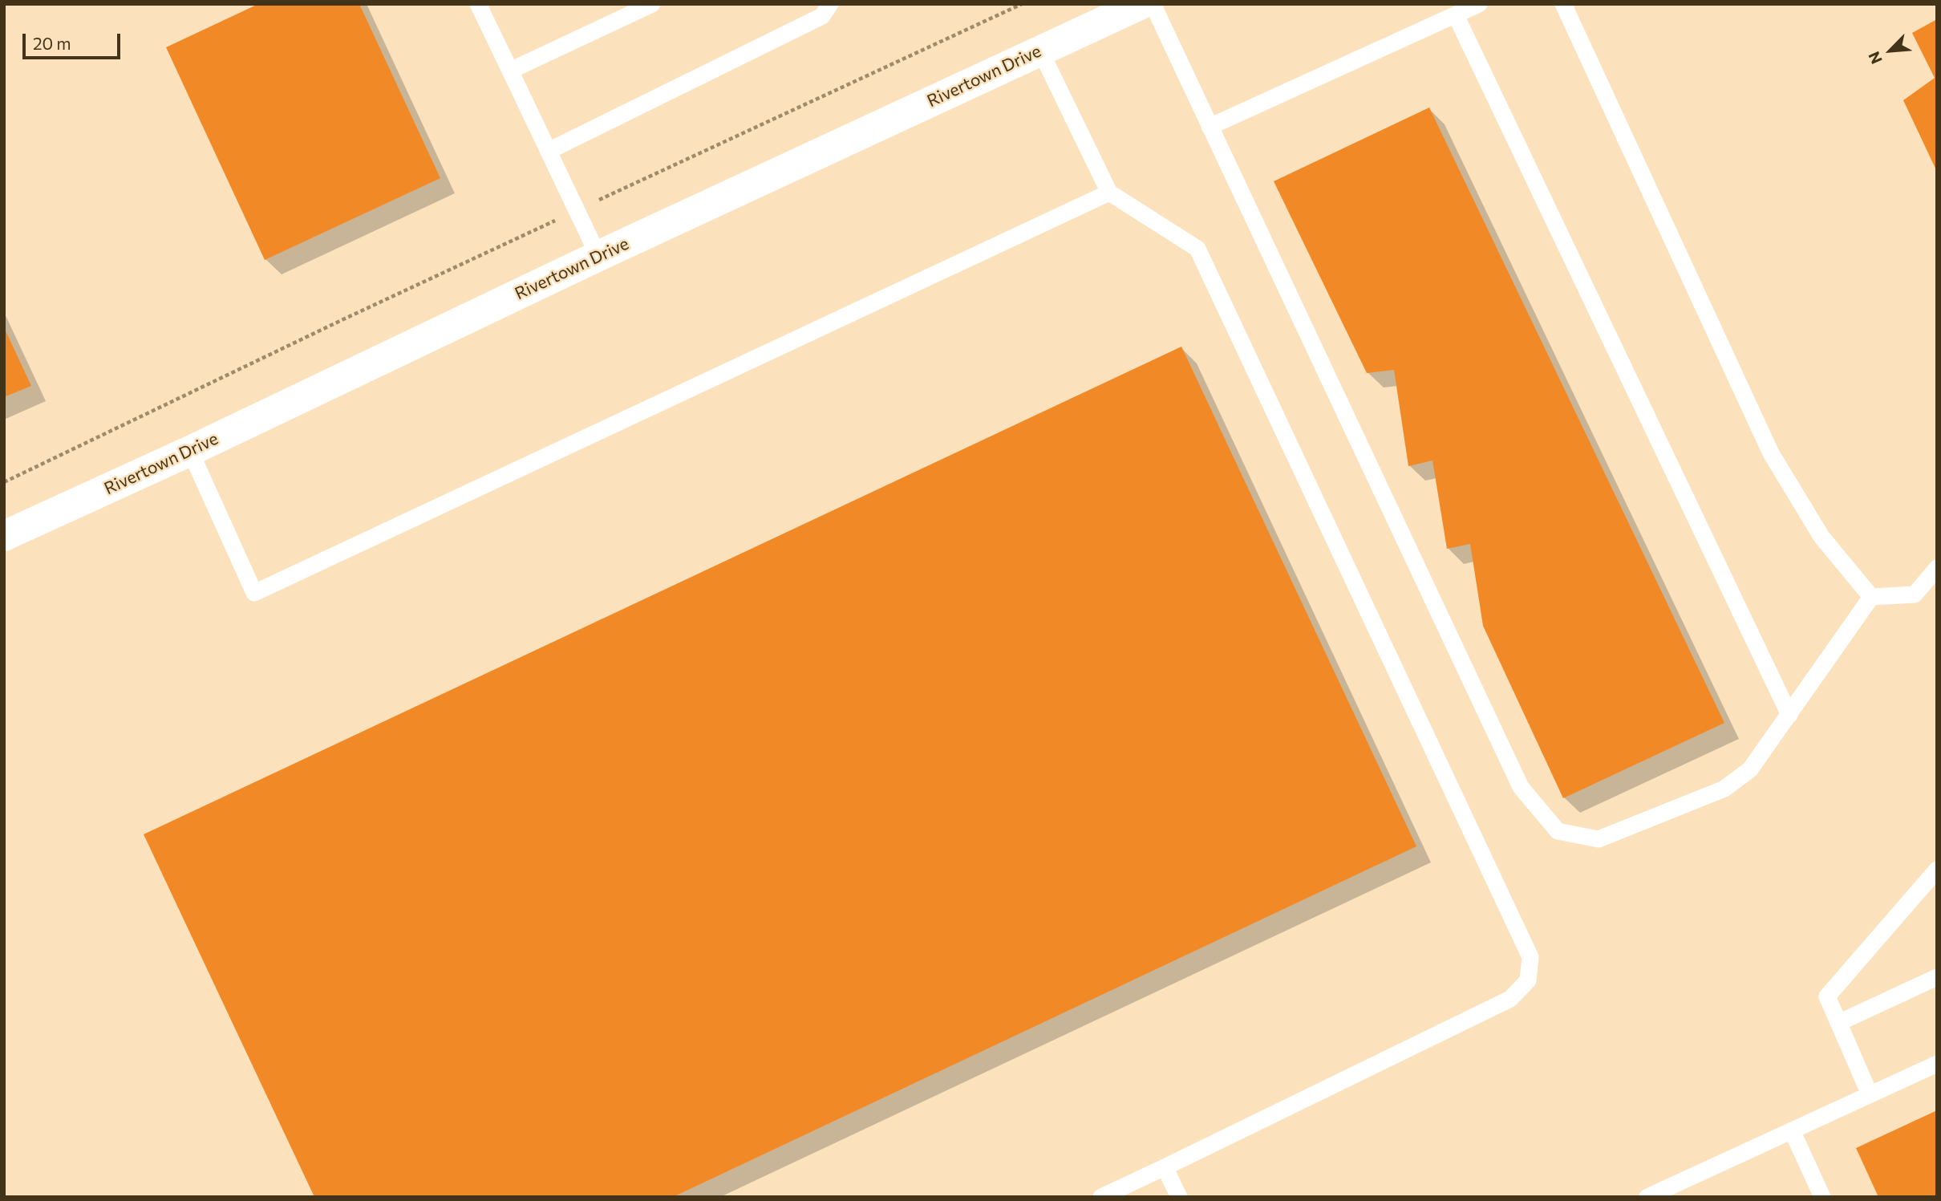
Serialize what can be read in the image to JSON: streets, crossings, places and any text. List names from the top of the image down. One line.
{"streets":{"street":["Rivertown Drive"]},"scale_bar":"20 m","north":"bottom left"}
